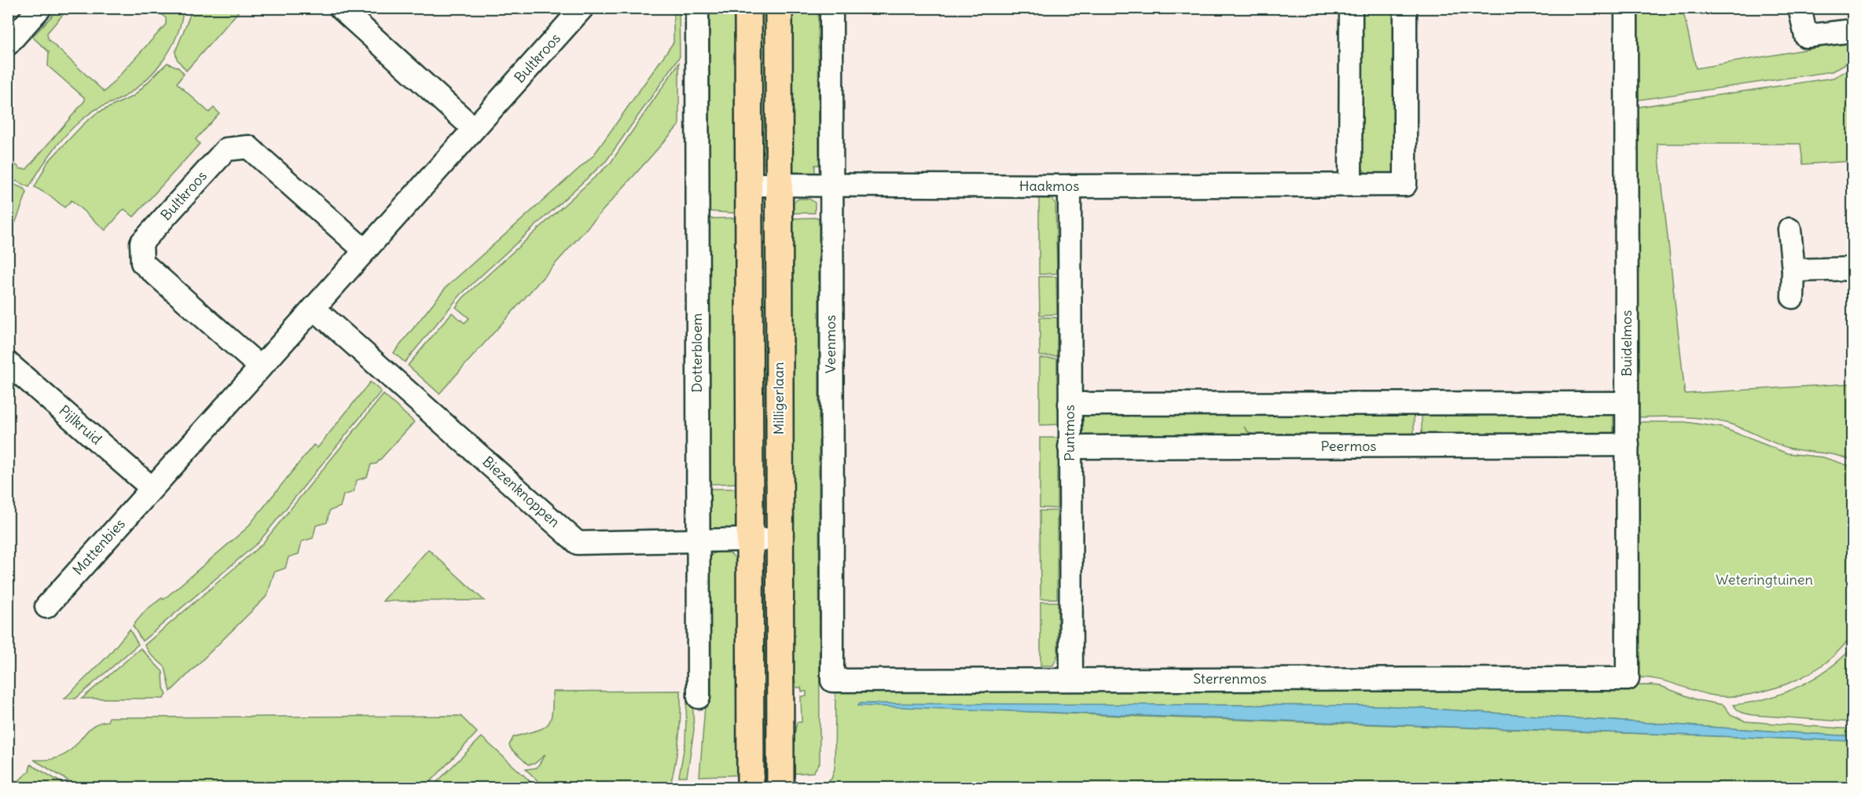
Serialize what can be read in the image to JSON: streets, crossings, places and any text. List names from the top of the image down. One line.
{"streets":{"main road":["Milligerlaan"],"street":["Bultkroos","Haakmos","Buidelmos","Veenmos","Dotterbloem","Pijlkruid","Puntmos","Peermos","Biezenknoppen","Mattenbies","Sterrenmos"]},"crossings":[["Bultkroos","Pijlkruid"],["Bultkroos","Biezenknoppen"],["Bultkroos","Mattenbies"],["Haakmos","Veenmos"],["Haakmos","Milligerlaan"],["Haakmos","Puntmos"],["Buidelmos","Peermos"],["Buidelmos","Sterrenmos"],["Veenmos","Sterrenmos"],["Dotterbloem","Biezenknoppen"],["Milligerlaan","Biezenknoppen"],["Pijlkruid","Mattenbies"],["Puntmos","Peermos"],["Puntmos","Sterrenmos"]],"parks":["Weteringtuinen"]}
